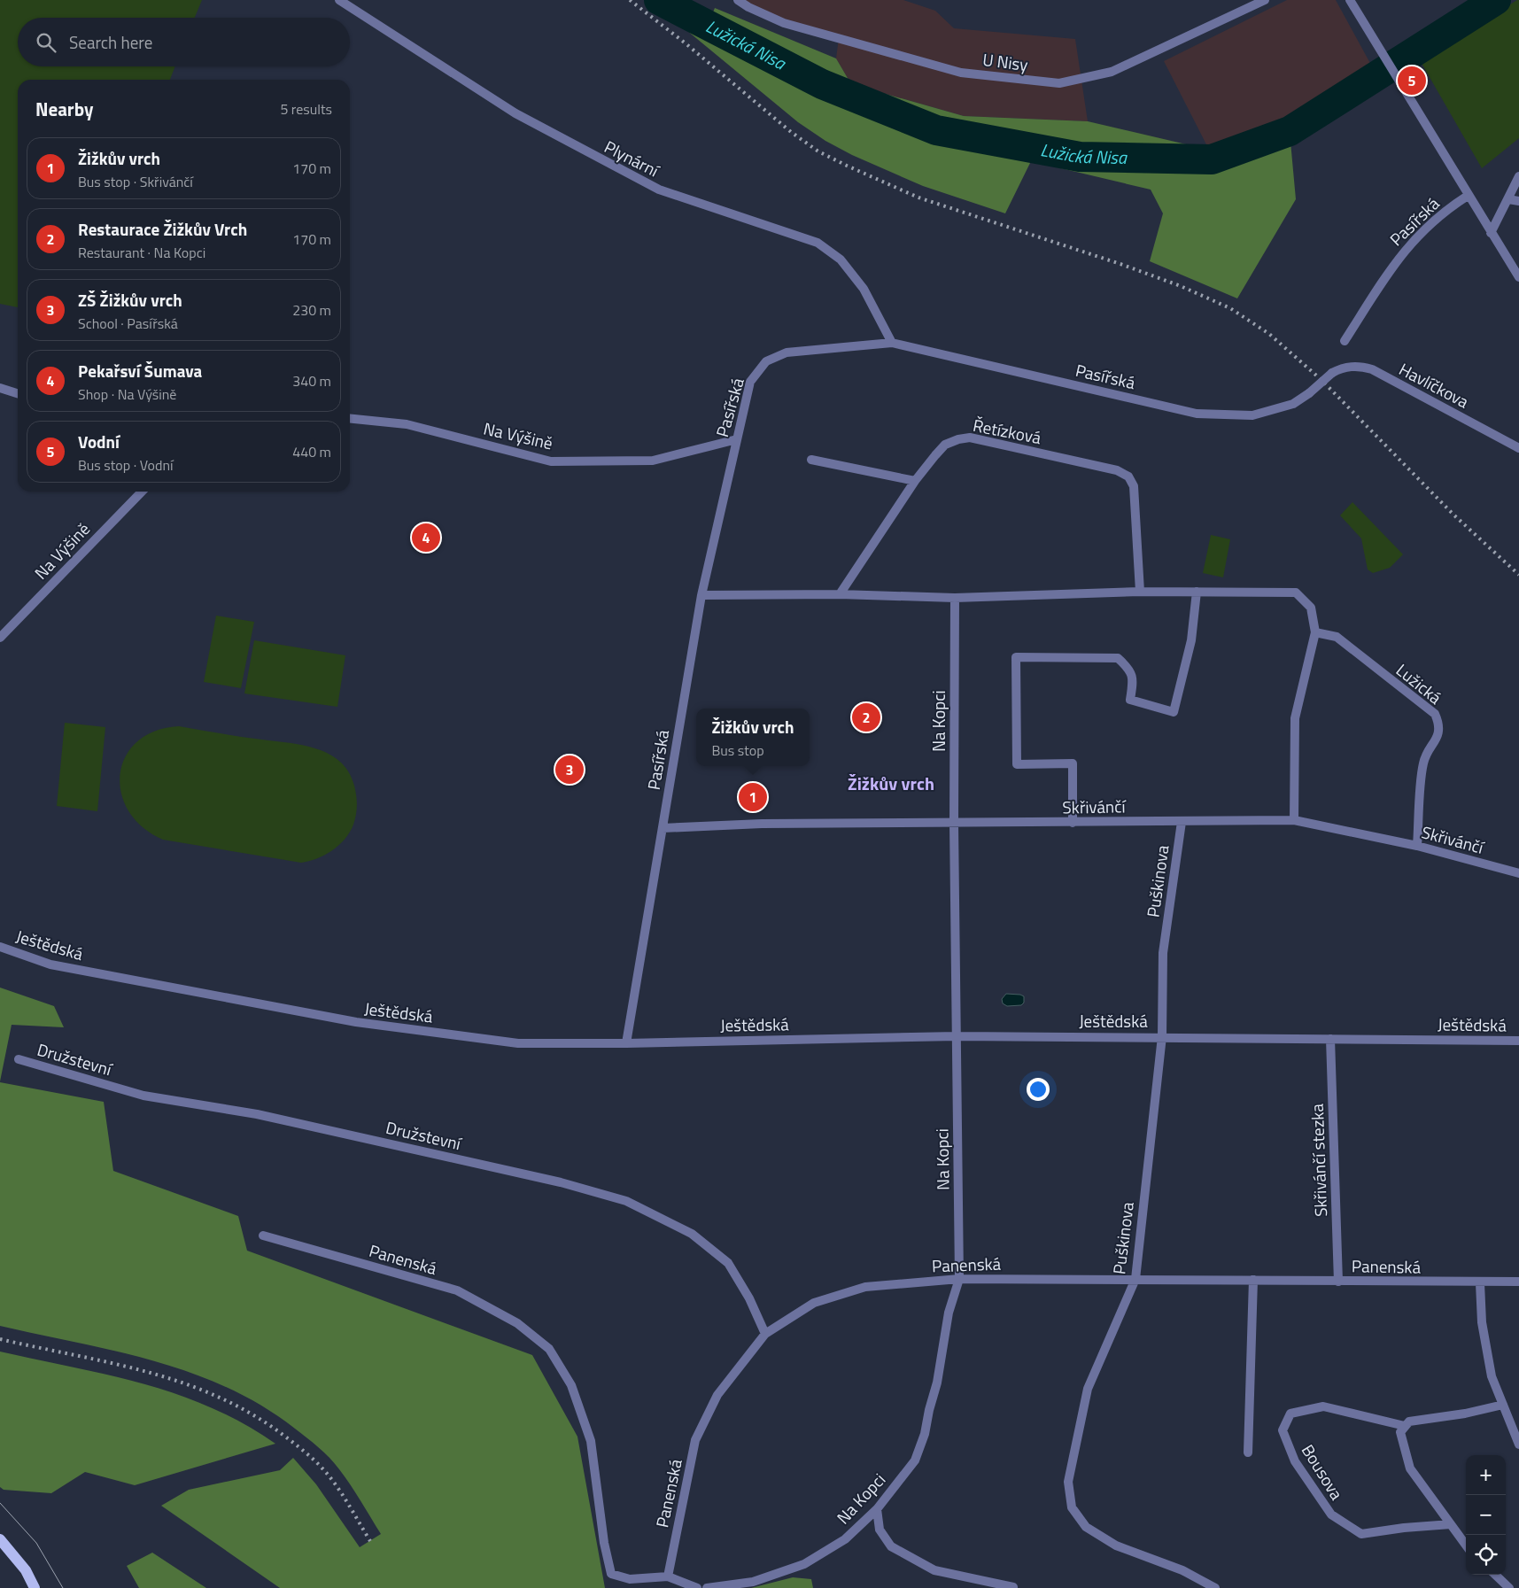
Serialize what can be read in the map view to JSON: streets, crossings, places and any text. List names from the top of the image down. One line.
{"streets":{"street":["U Nisy","Plynární","Pasířská","Havlíčkova","Řetízková","Na Výšině","Lužická","Na Kopci","Skřivánčí","Puškinova","Ještědská","Družstevní","Skřivánčí stezka","Panenská","Bousova"]},"crossings":[["Plynární","Pasířská"],["Pasířská","Havlíčkova"],["Pasířská","Na Výšině"],["Pasířská","Skřivánčí"],["Pasířská","Ještědská"],["Lužická","Skřivánčí"],["Na Kopci","Skřivánčí"],["Na Kopci","Ještědská"],["Na Kopci","Panenská"],["Skřivánčí","Puškinova"],["Puškinova","Ještědská"],["Puškinova","Panenská"],["Ještědská","Skřivánčí stezka"],["Družstevní","Panenská"],["Skřivánčí stezka","Panenská"]],"districts":["Žižkův vrch"],"water":["Lužická Nisa"],"page":{"search":"Search here","pins":["5","4","2","3","1"],"heading":["Nearby","5 results"],"list":[{"mark":"1","name":"Žižkův vrch","note":"Bus stop · Skřivánčí","value":"170 m"},{"mark":"2","name":"Restaurace Žižkův Vrch","note":"Restaurant · Na Kopci","value":"170 m"},{"mark":"3","name":"ZŠ Žižkův vrch","note":"School · Pasířská","value":"230 m"},{"mark":"4","name":"Pekařsví Šumava","note":"Shop · Na Výšině","value":"340 m"},{"mark":"5","name":"Vodní","note":"Bus stop · Vodní","value":"440 m"}],"popup":["Žižkův vrch","Bus stop"],"map_buttons":["+","−"]}}
